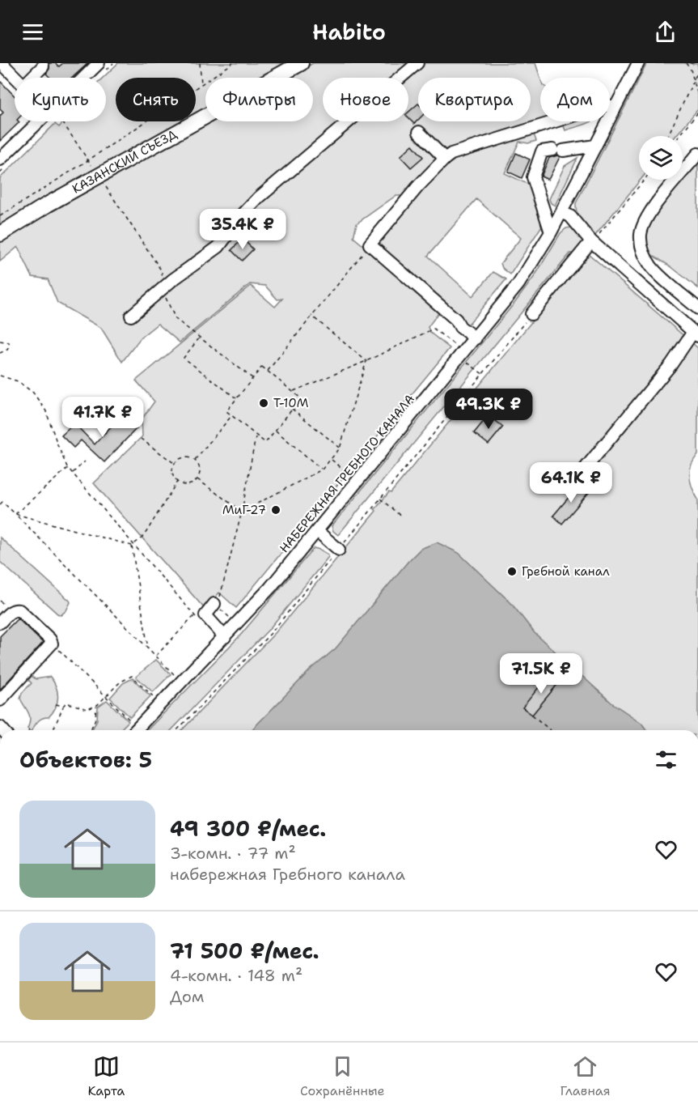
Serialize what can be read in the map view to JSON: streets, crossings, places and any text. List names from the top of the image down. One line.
{"streets":{"main road":["КАЗАНСКИЙ СЪЕЗД"],"street":["НАБЕРЕЖНАЯ ГРЕБНОГО КАНАЛА"]},"places":["Т-10М","МиГ-27","Гребной канал"],"page":{"header":"Habito","chip":["Купить","Снять","Фильтры","Новое","Квартира","Дом"],"price":["35.4K ₽","49.3K ₽","41.7K ₽","64.1K ₽","71.5K ₽"],"heading":"Объектов: 5","list":[{"name":"49 300 ₽/мес.","note":"3-комн. · 77 m² · набережная Гребного канала"},{"name":"71 500 ₽/мес.","note":"4-комн. · 148 m² · Дом"}],"tabs":["Карта","Сохранённые","Главная"]}}
